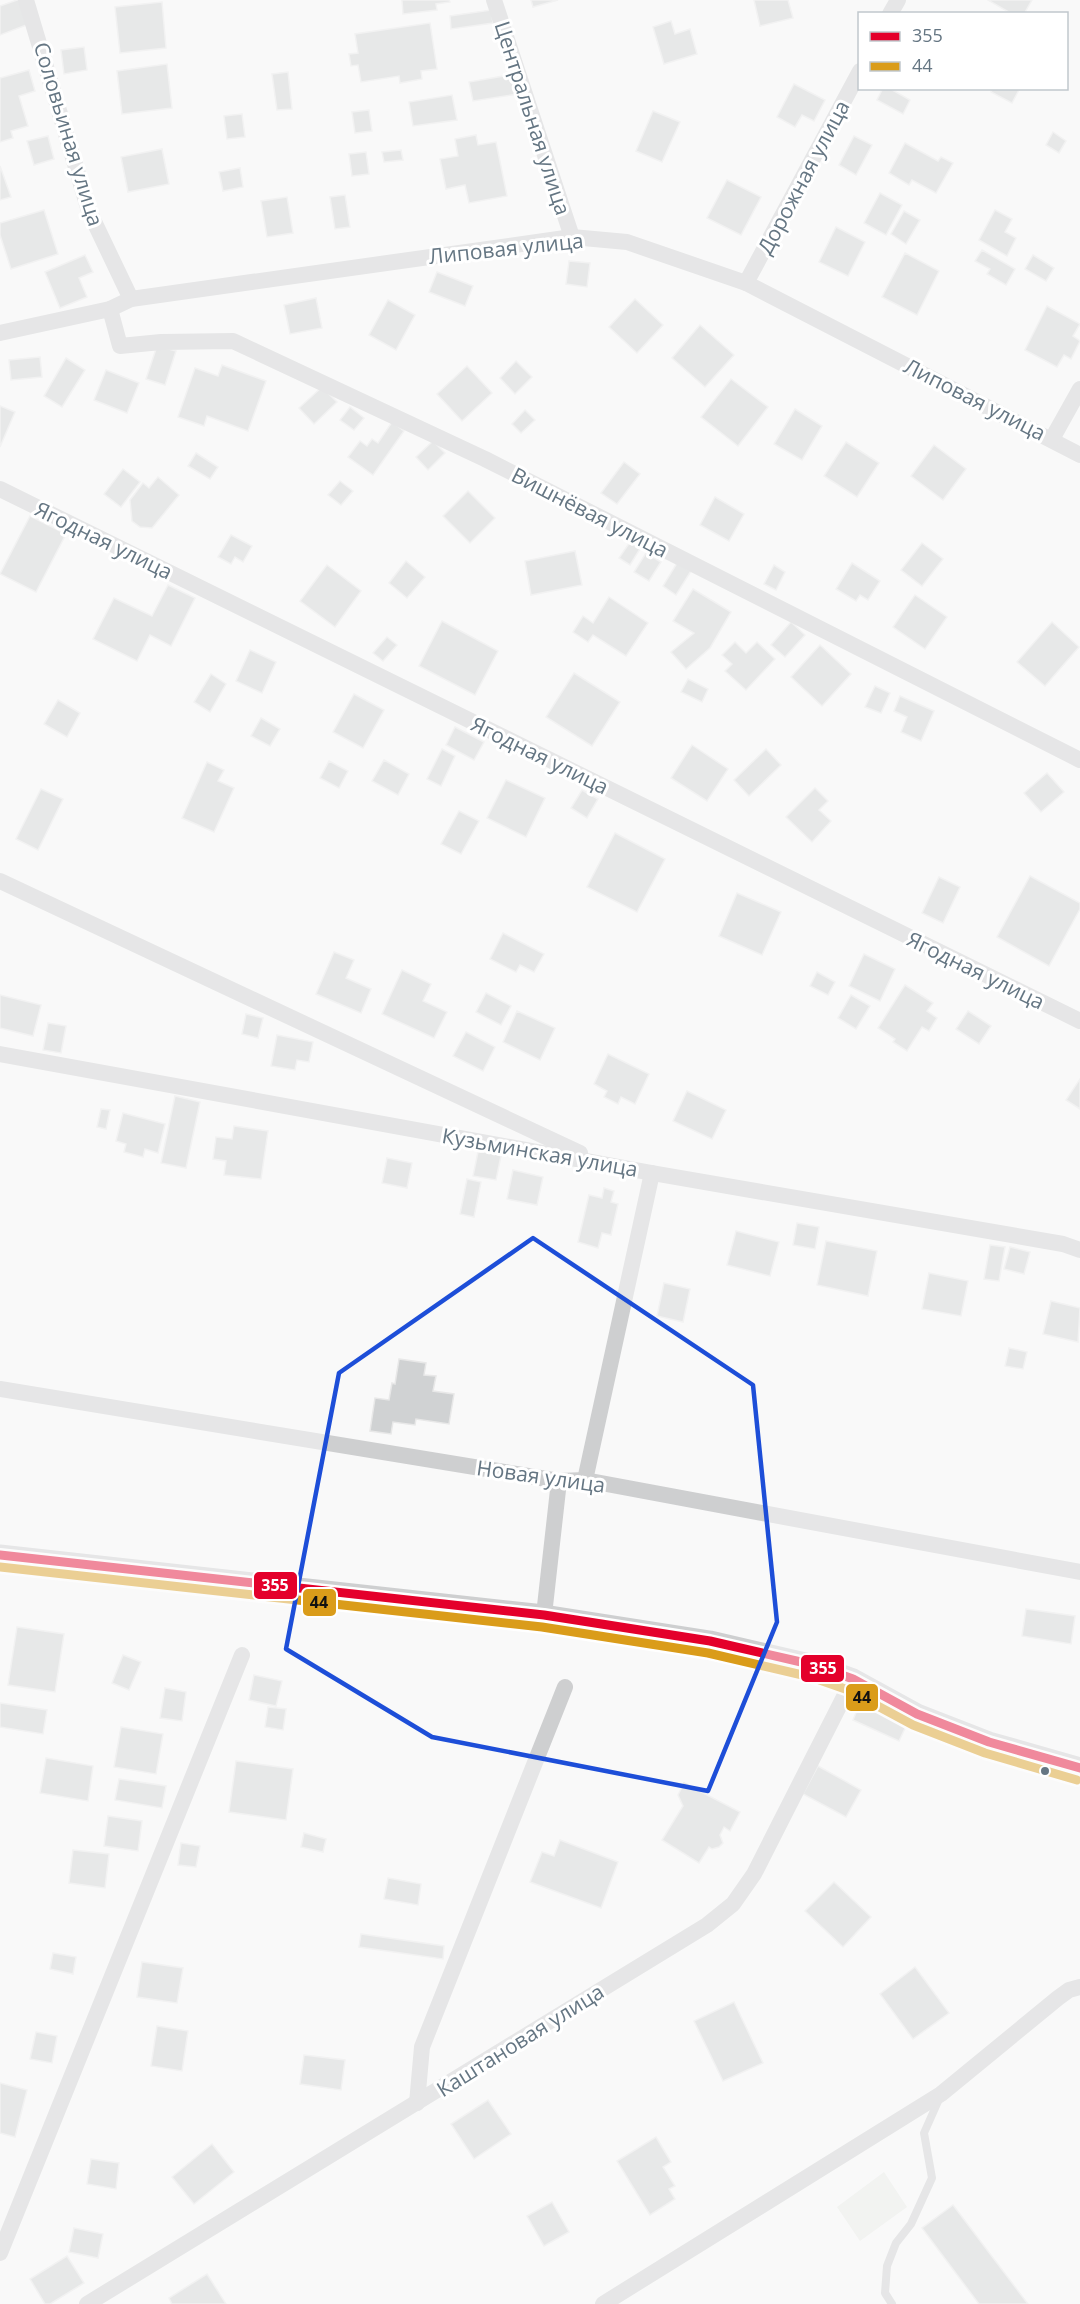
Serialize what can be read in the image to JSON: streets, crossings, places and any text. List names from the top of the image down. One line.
{"streets":{"street":["Центральная улица","Соловьиная улица","Дорожная улица","Липовая улица","Вишнёвая улица","Ягодная улица","Кузьминская улица","Новая улица","Каштановая улица"]},"crossings":[["Центральная улица","Липовая улица"],["Соловьиная улица","Липовая улица"],["Дорожная улица","Липовая улица"],["Липовая улица","Вишнёвая улица"]],"lines":["transit line 355","transit line 44"],"legend":["355","44"]}
